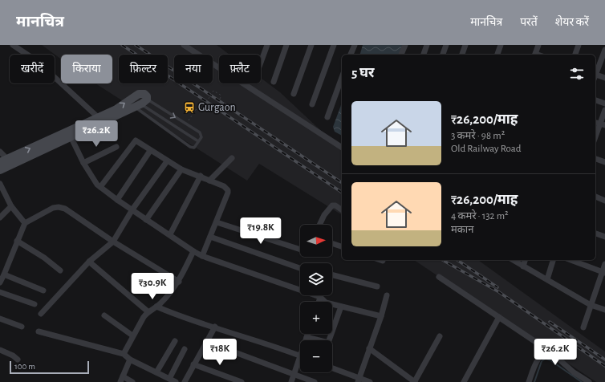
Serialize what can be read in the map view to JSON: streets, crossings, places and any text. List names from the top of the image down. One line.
{"places":{"station":["Gurgaon"]},"scale_bar":"100 m","north":"right","page":{"header":"मानचित्र","nav":["मानचित्र","परतें","शेयर करें"],"chip":["खरीदें","किराया","फ़िल्टर","नया","फ़्लैट"],"heading":"5 घर","list":[{"name":"₹26,200/माह","note":"3 कमरे · 98 m² · Old Railway Road"},{"name":"₹26,200/माह","note":"4 कमरे · 132 m² · मकान"}],"price":["₹26.2K","₹19.8K","₹30.9K","₹18K","₹26.2K"],"map_buttons":["+","−"],"scale":"100 m"}}
